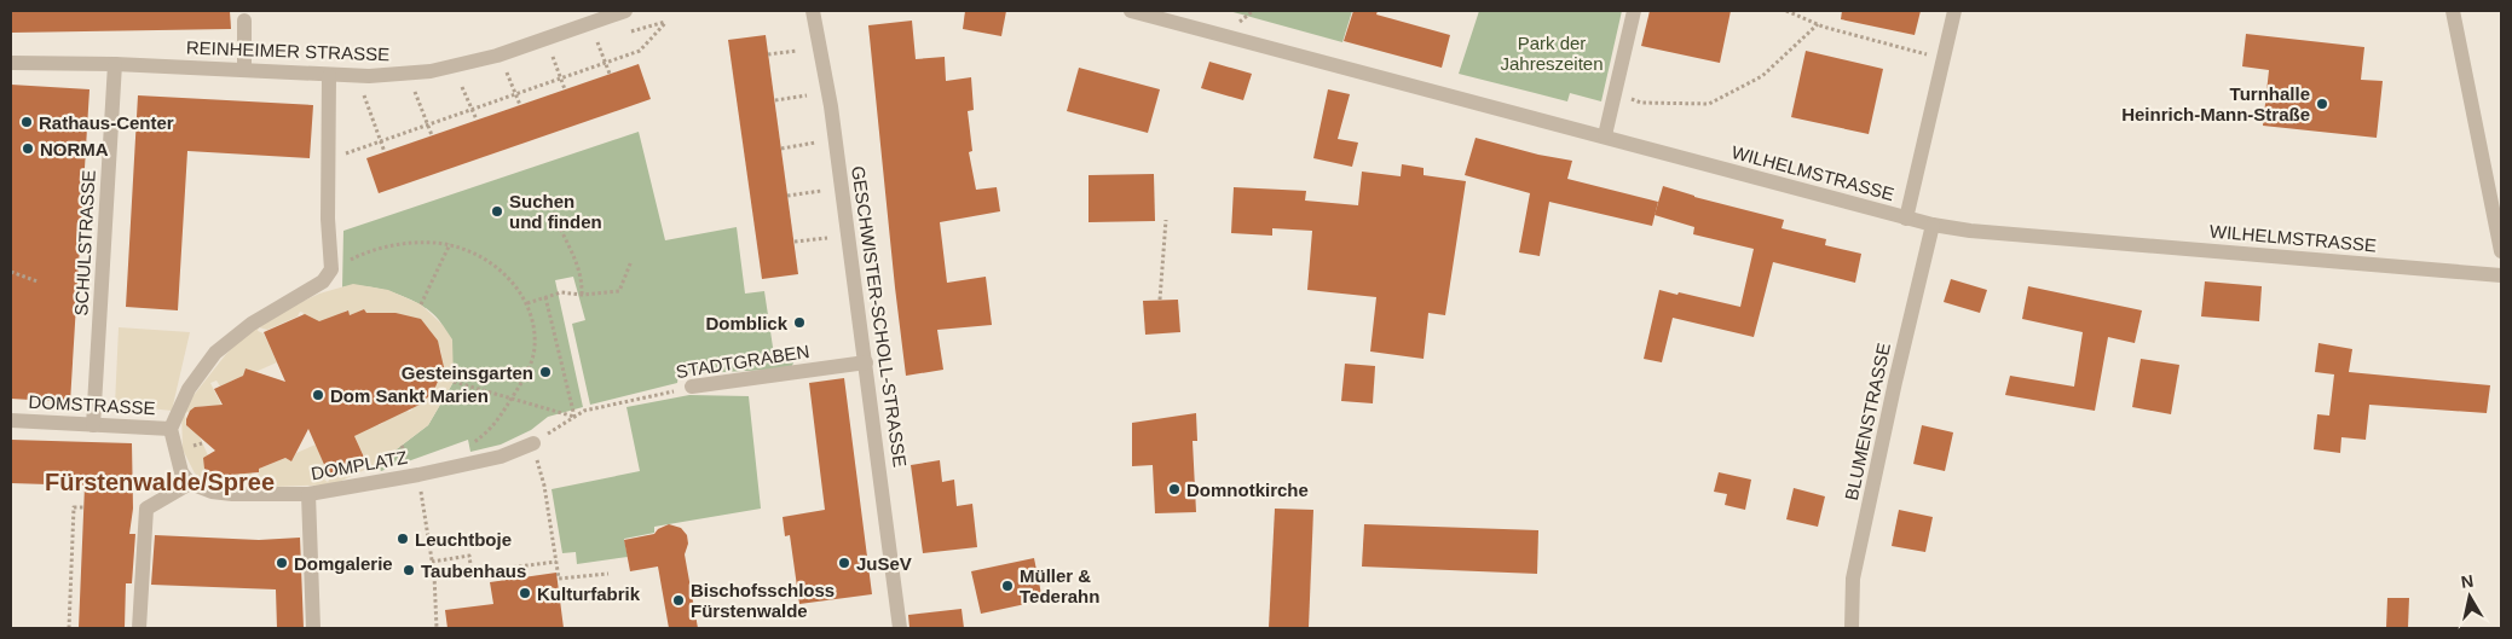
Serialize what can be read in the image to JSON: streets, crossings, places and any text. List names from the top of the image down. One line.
{"streets":{"street":["REINHEIMER STRASSE","WILHELMSTRASSE","SCHULSTRASSE","GESCHWISTER-SCHOLL-STRASSE","STADTGRABEN","DOMSTRASSE","BLUMENSTRASSE","DOMPLATZ"]},"crossings":[["REINHEIMER STRASSE","SCHULSTRASSE"],["WILHELMSTRASSE","BLUMENSTRASSE"],["SCHULSTRASSE","DOMSTRASSE"],["GESCHWISTER-SCHOLL-STRASSE","STADTGRABEN"]],"districts":["Fürstenwalde/Spree"],"parks":["Park der Jahreszeiten"],"places":["Turnhalle Heinrich-Mann-Straße","Rathaus-Center","NORMA","Suchen und finden","Domblick","Gesteinsgarten","Dom Sankt Marien","Domnotkirche","Leuchtboje","Domgalerie","JuSeV","Taubenhaus","Müller & Tederahn","Kulturfabrik","Bischofsschloss Fürstenwalde"],"north":"top"}
